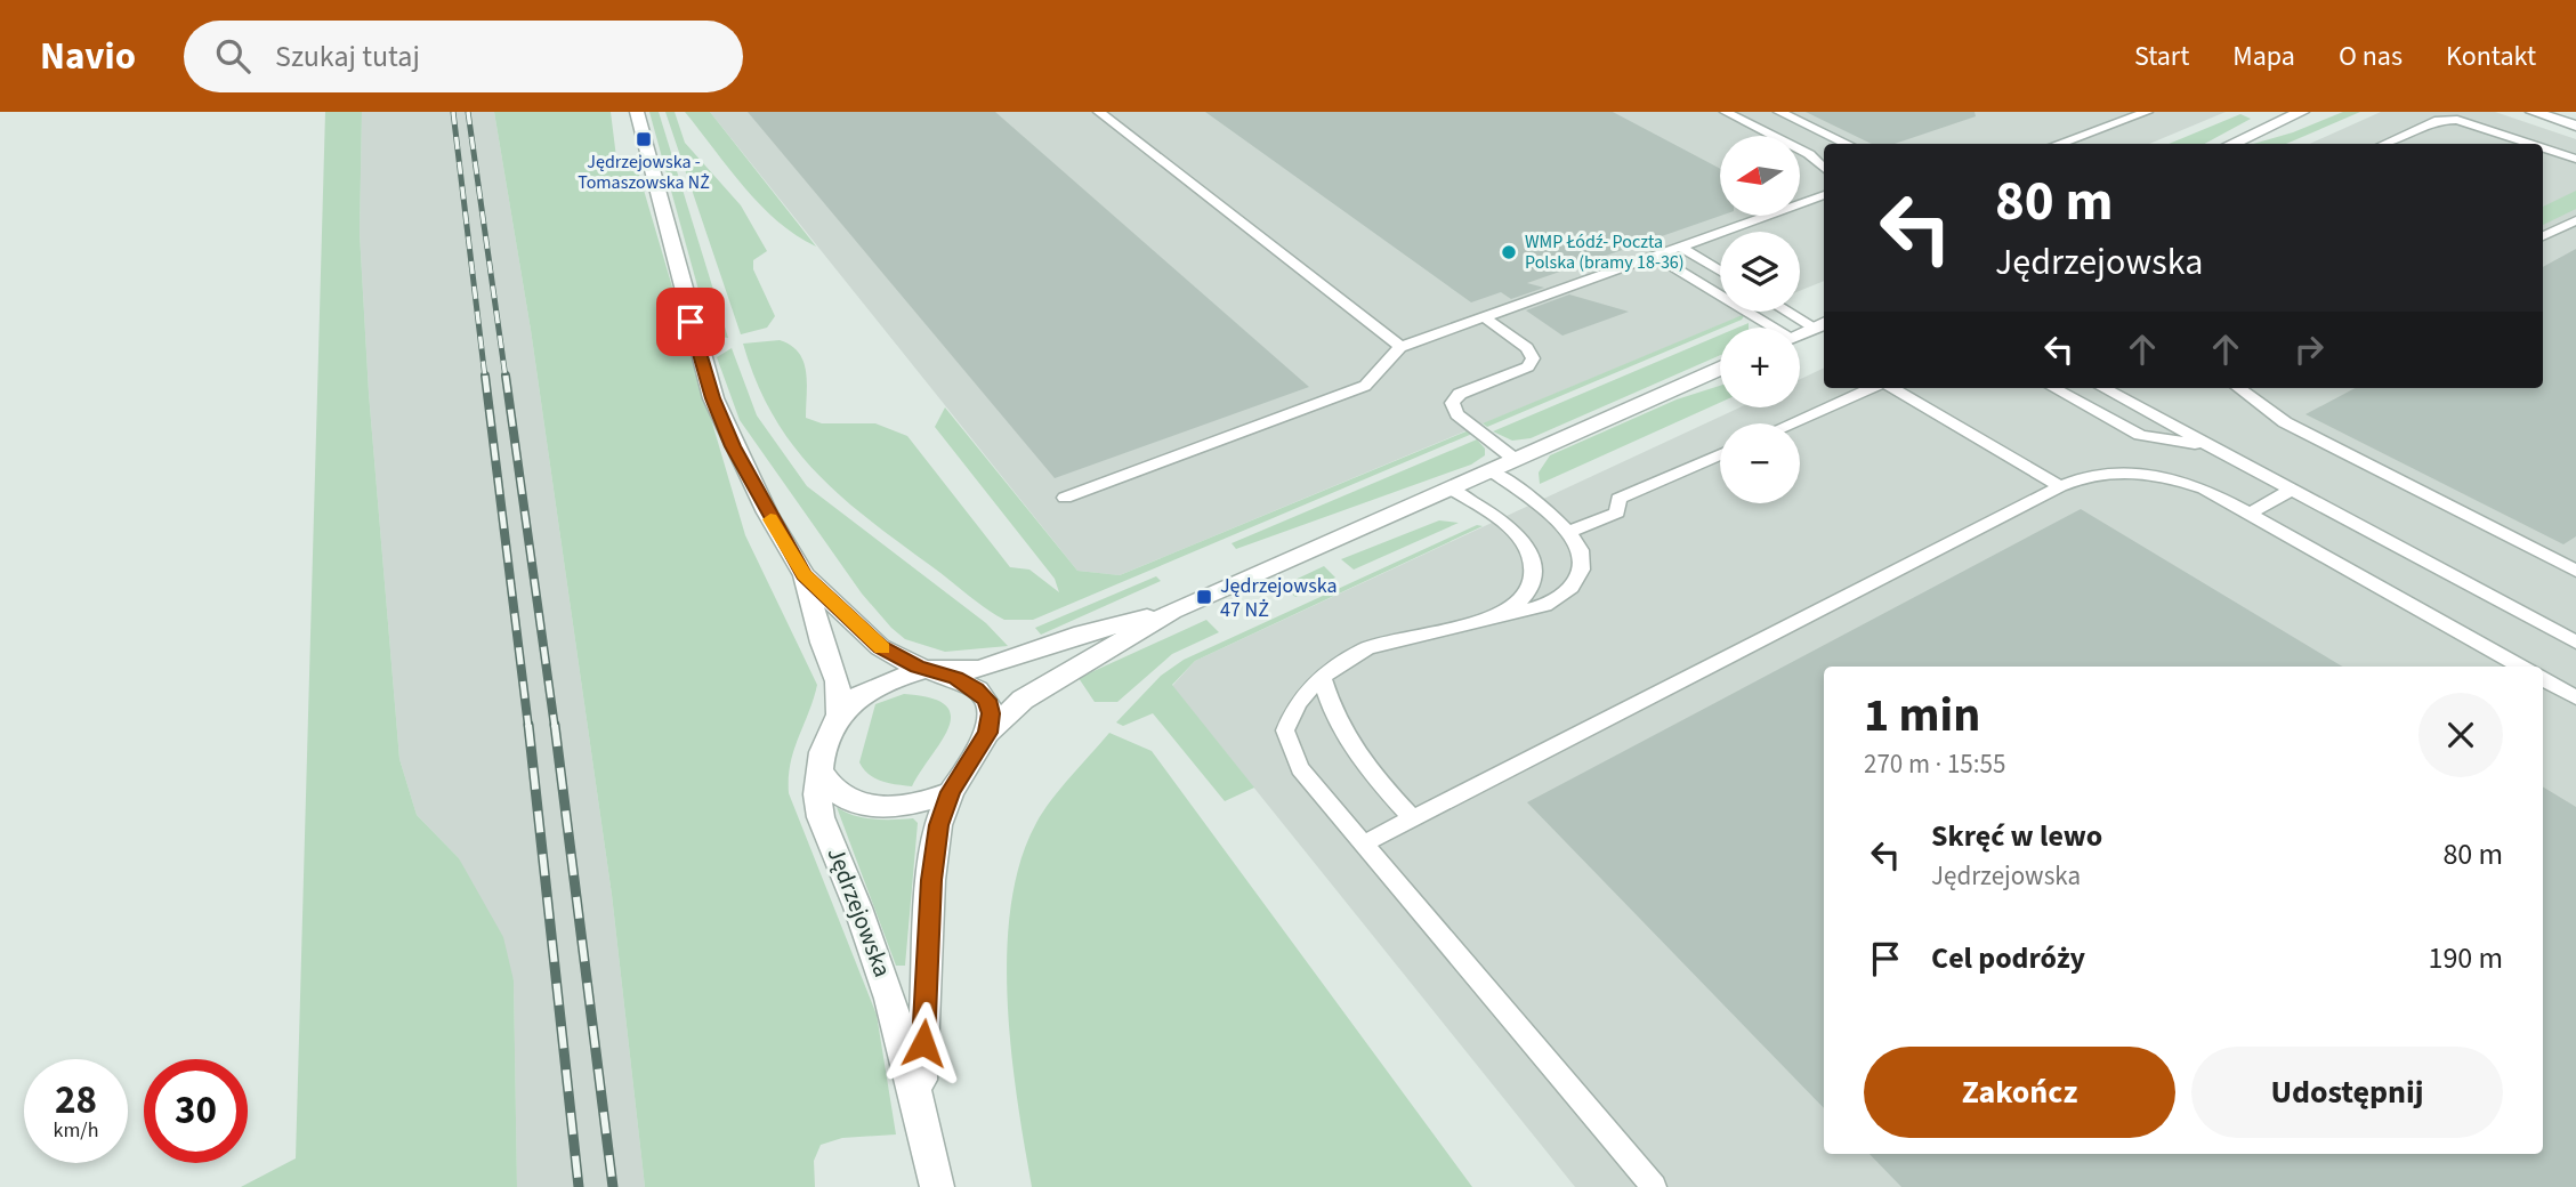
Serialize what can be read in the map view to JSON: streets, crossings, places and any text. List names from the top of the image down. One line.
{"streets":{"street":["Jędrzejowska"]},"places":{"transit":["Jędrzejowska - Tomaszowska NŻ","Jędrzejowska 47 NŻ"],"other":["WMP Łódź- Poczta Polska (bramy 18-36)"]},"north":"left","page":{"header":"Navio","search":"Szukaj tutaj","nav":["Start","Mapa","O nas","Kontakt"],"map_buttons":["+","−"],"turn":["80 m","Jędrzejowska"],"heading":["1 min","270 m · 15:55"],"list":[{"name":"Skręć w lewo","note":"Jędrzejowska","value":"80 m"},{"name":"Cel podróży","value":"190 m"}],"buttons":["Zakończ","Udostępnij"],"speed":"28 km/h","limit":"30"}}
